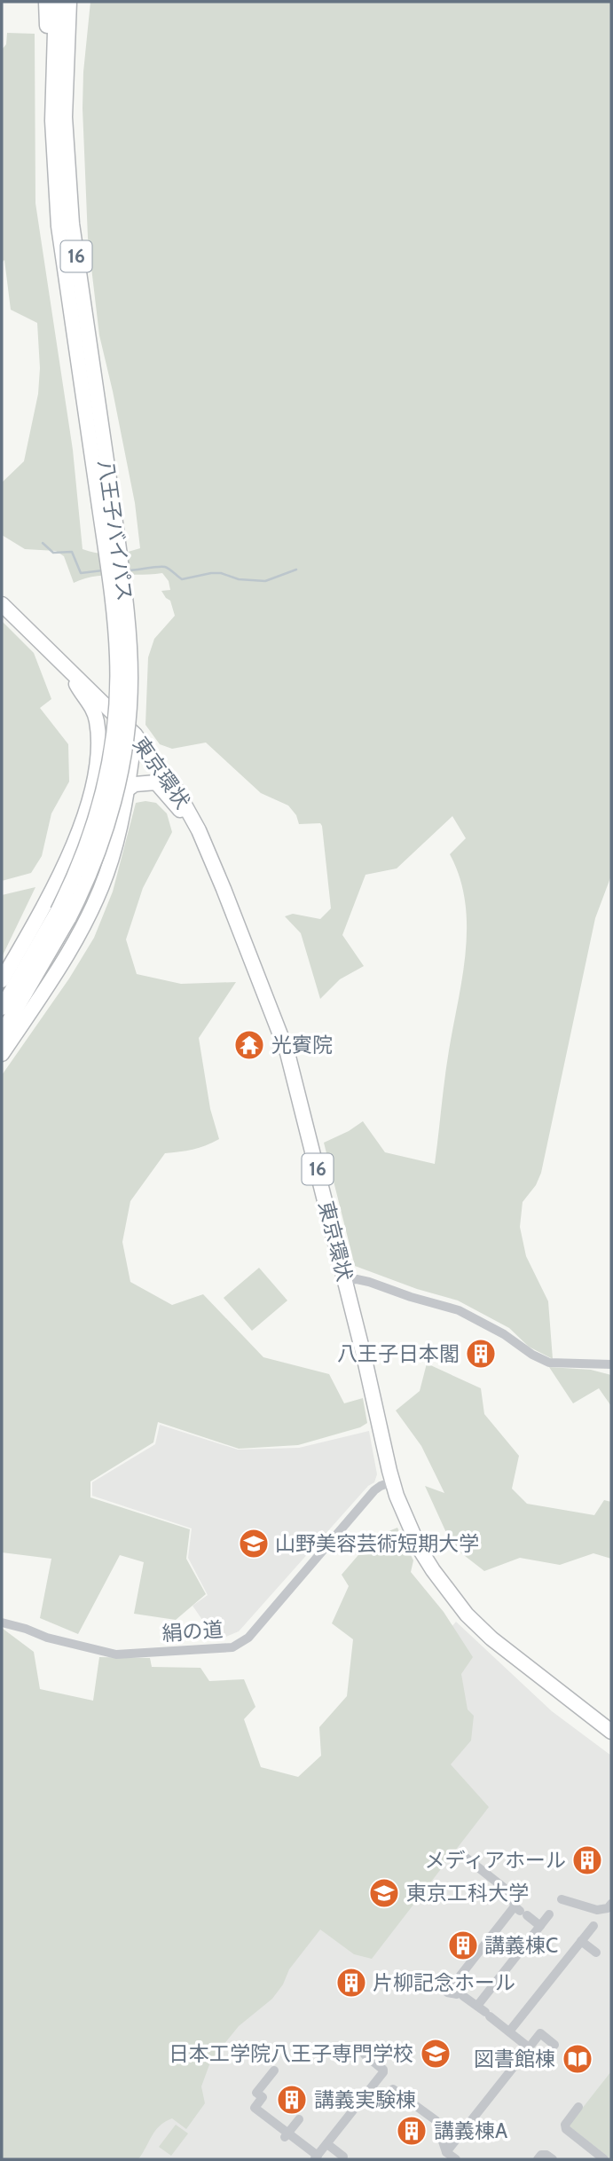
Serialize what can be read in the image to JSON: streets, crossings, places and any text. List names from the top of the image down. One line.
{"streets":{"highway":["16","八王子バイパス","東京環状"],"street":["絹の道"]},"crossings":[["16","八王子バイパス"],["16","東京環状"],["東京環状","絹の道"]],"places":{"temple":["光賓院"],"building":["八王子日本閣","メディアホール","講義棟C","片柳記念ホール","講義実験棟","講義棟A"],"school or university":["山野美容芸術短期大学","東京工科大学","日本工学院八王子専門学校"],"library":["図書館棟"]}}
